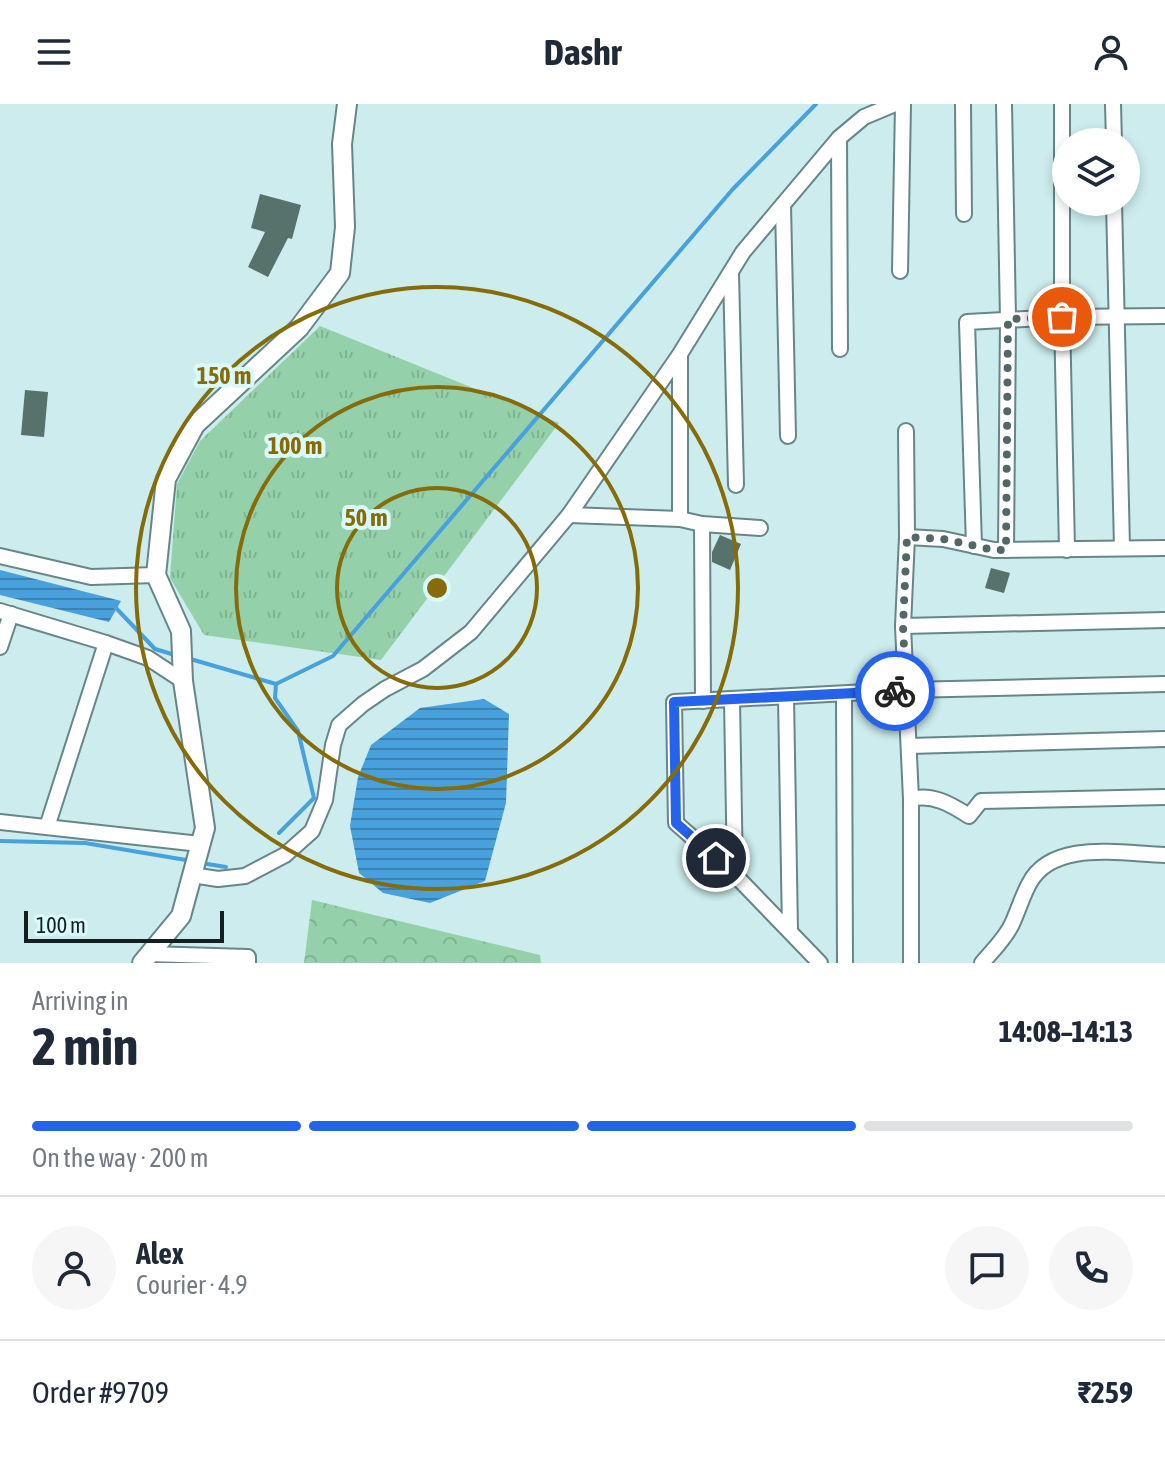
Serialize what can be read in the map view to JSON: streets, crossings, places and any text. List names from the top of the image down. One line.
{"scale_bar":"100 m","page":{"header":"Dashr","scale":"100 m","heading":["2 min","Arriving in","14:08–14:13"],"panel":["Alex","Courier · 4.9","Order #9709","₹259"],"bar":"On the way · 200 m"},"rings":["150 m","100 m","50 m"]}
